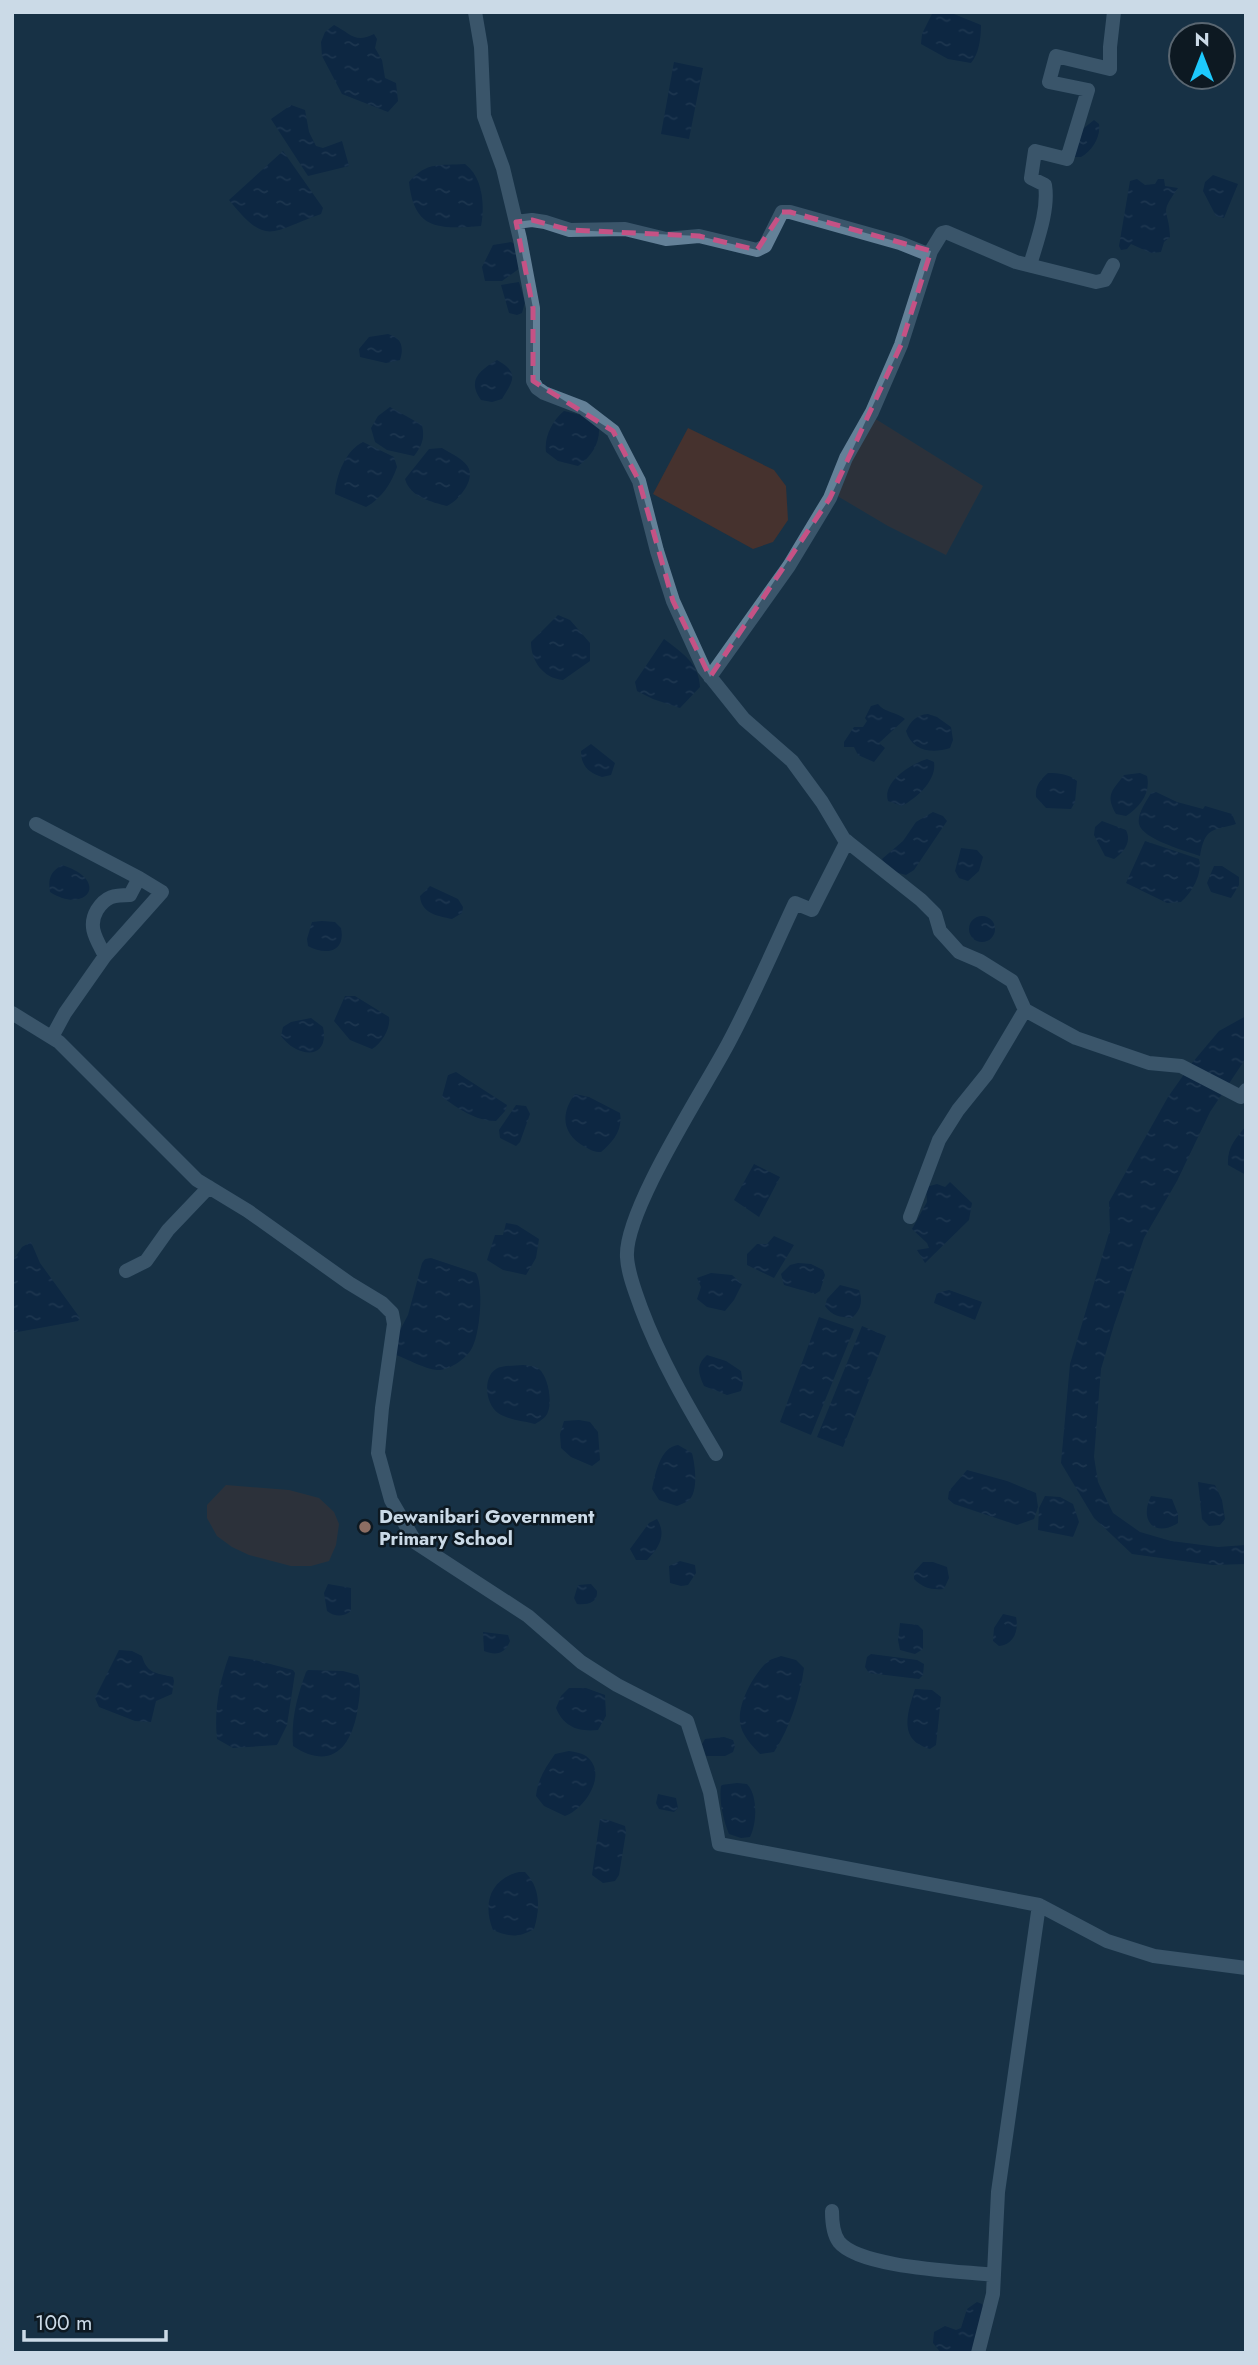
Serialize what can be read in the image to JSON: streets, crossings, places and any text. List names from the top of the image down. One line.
{"places":["Dewanibari Government Primary School"],"scale_bar":"100 m","north":"top"}
